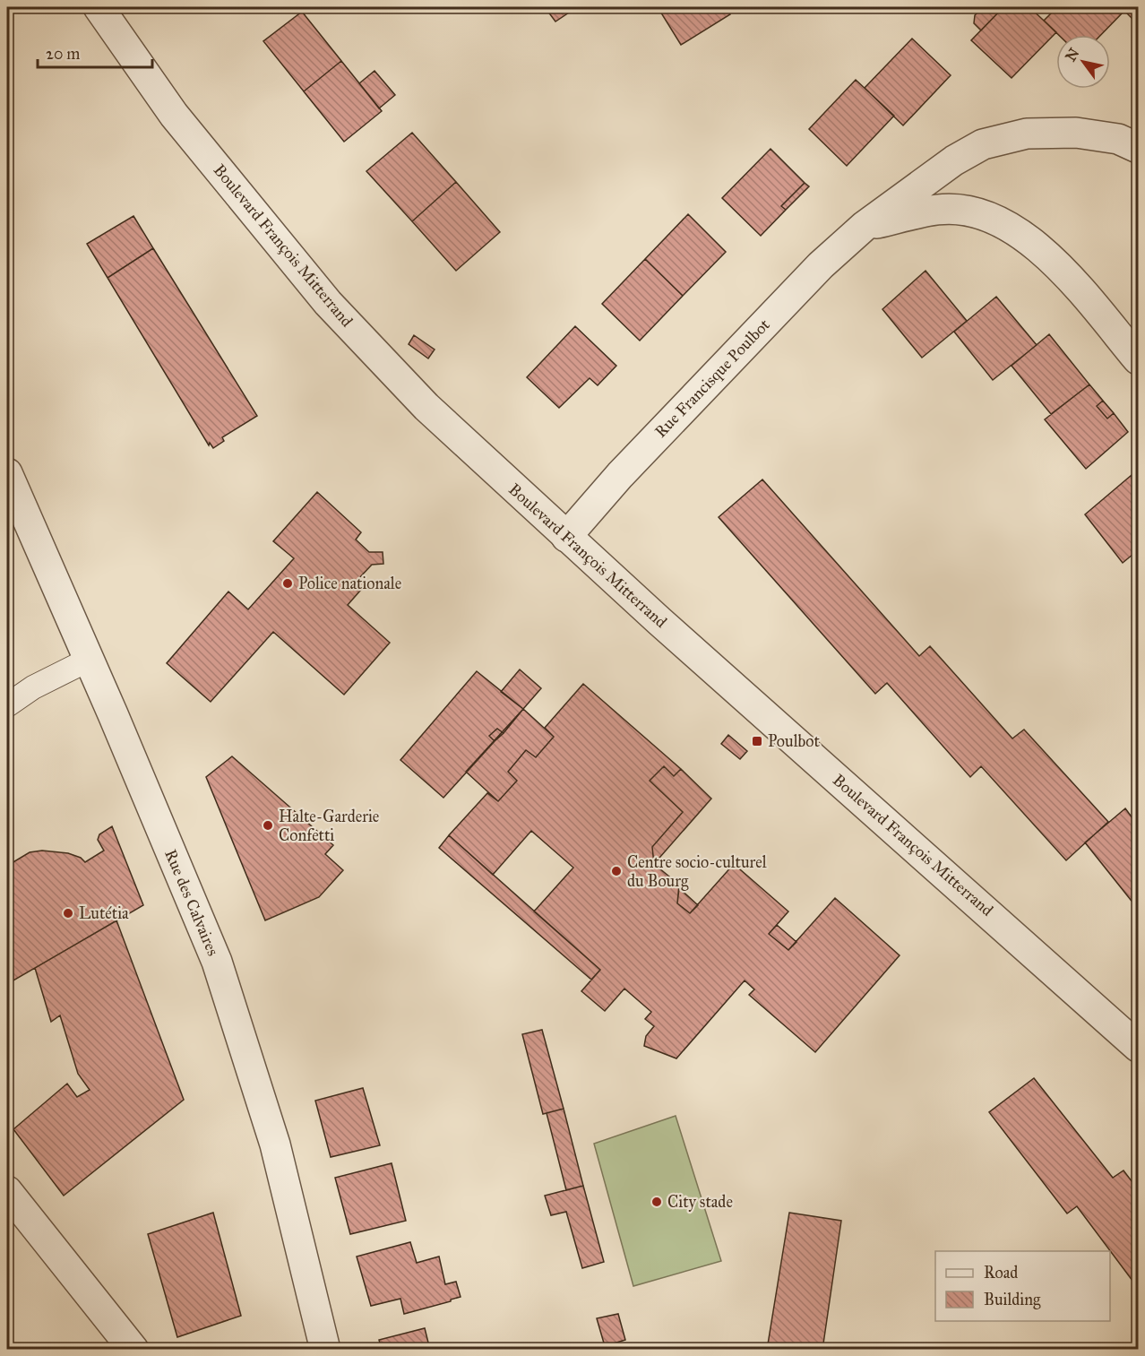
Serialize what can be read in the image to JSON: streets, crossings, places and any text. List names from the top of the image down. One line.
{"streets":{"street":["Boulevard François Mitterrand","Rue Francisque Poulbot","Rue des Calvaires"]},"crossings":[["Boulevard François Mitterrand","Rue Francisque Poulbot"]],"places":{"other":["Police nationale","Halte-Garderie Confetti","Centre socio-culturel du Bourg","Lutétia","City stade"],"transit":["Poulbot"]},"legend":["Road","Building"],"scale_bar":"20 m","north":"top left"}
